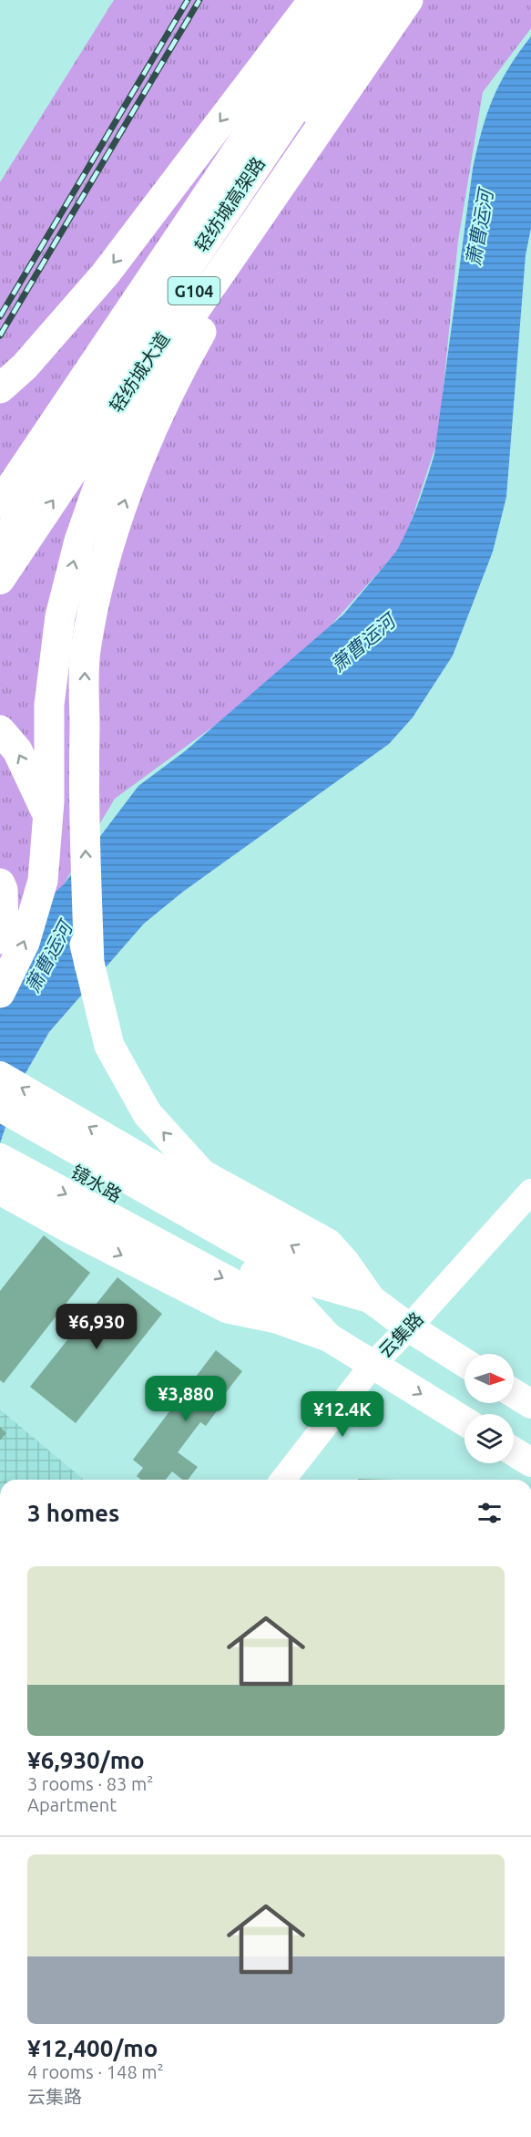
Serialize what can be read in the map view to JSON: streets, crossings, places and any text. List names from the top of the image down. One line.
{"streets":{"highway":["轻纺城高架路"],"main road":["G104","轻纺城大道","镜水路"],"street":["云集路"]},"water":["萧曹运河"],"north":"right","page":{"price":["¥6,930","¥3,880","¥12.4K"],"heading":"3 homes","list":[{"name":"¥6,930/mo","note":"3 rooms · 83 m² · Apartment"},{"name":"¥12,400/mo","note":"4 rooms · 148 m² · 云集路"}]}}
